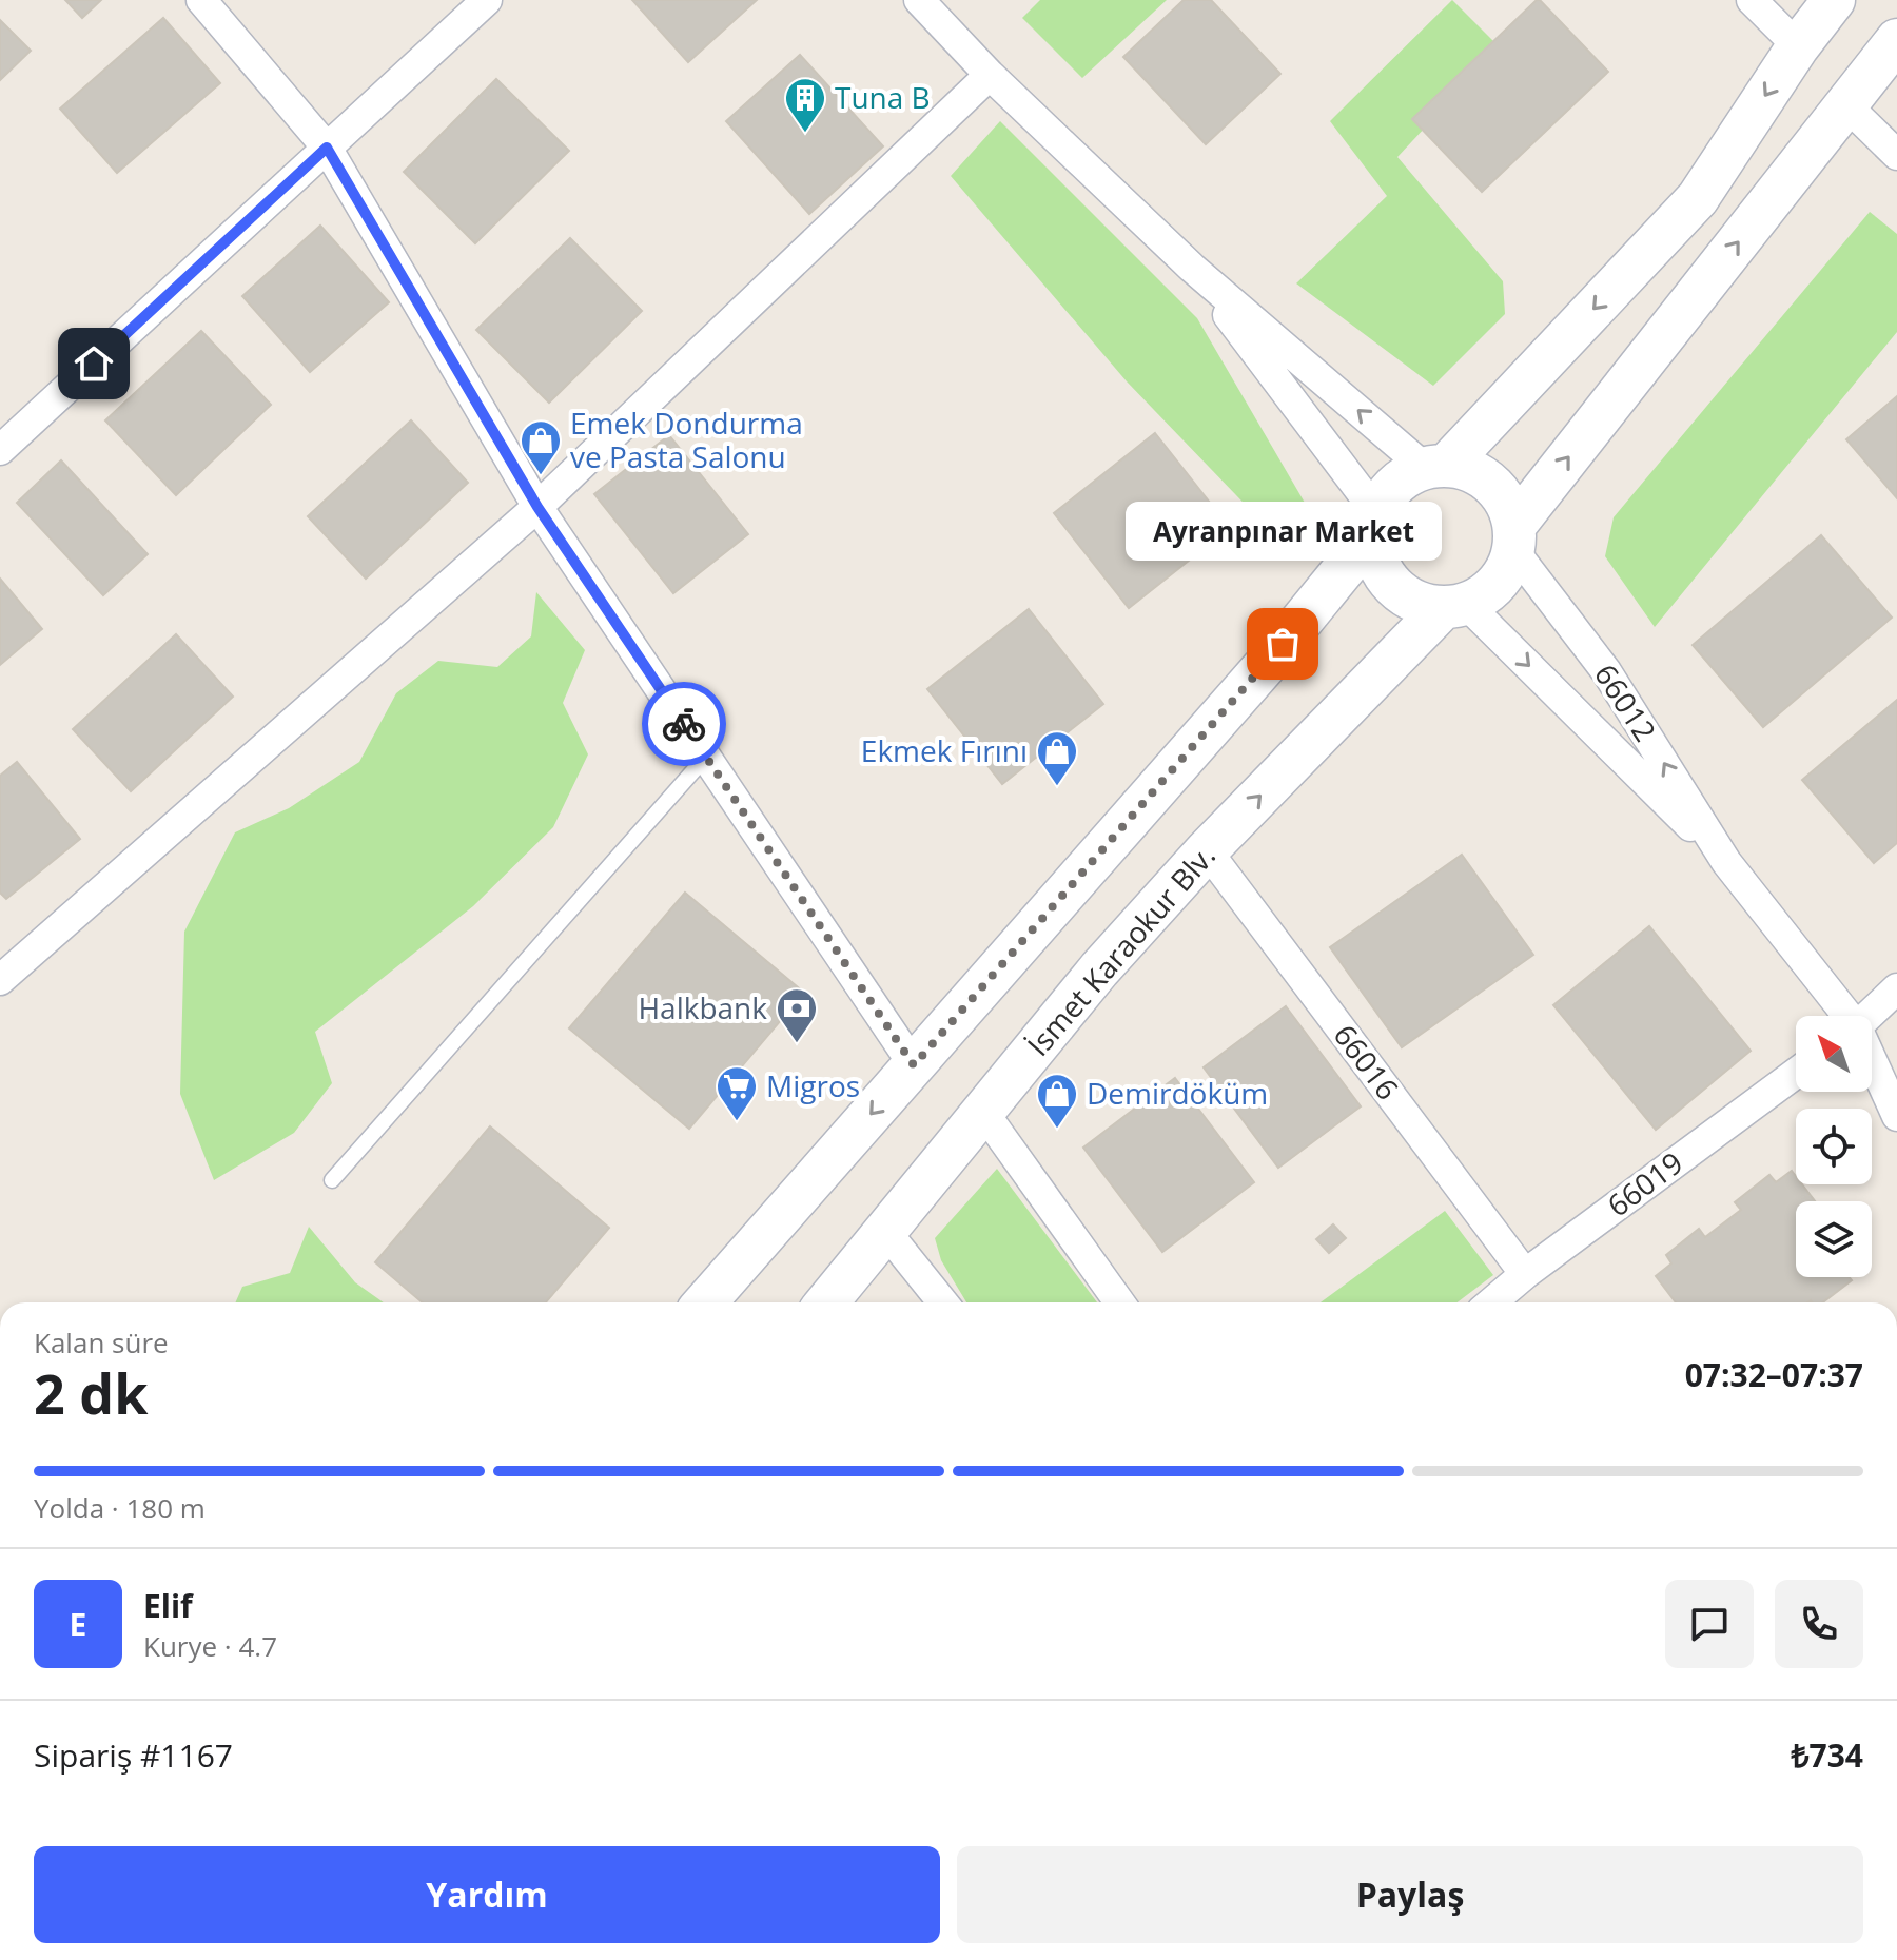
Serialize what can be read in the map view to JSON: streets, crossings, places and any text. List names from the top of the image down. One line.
{"streets":{"main road":["İsmet Karaokur Blv."],"street":["66012","66016","66019"]},"crossings":[["66012","İsmet Karaokur Blv."],["İsmet Karaokur Blv.","66016"],["66016","66019"]],"places":{"building":["Tuna B"],"shop":["Emek Dondurma ve Pasta Salonu","Ekmek Fırını","Demirdöküm"],"other":["Ayranpınar Market"],"bank":["Halkbank"],"supermarket":["Migros"]},"north":"top left","page":{"bubble":"Ayranpınar Market","heading":["2 dk","Kalan süre","07:32–07:37"],"panel":["Elif","Kurye · 4.7","Sipariş #1167","₺734"],"bar":"Yolda · 180 m","round":"E","buttons":["Yardım","Paylaş"]}}
